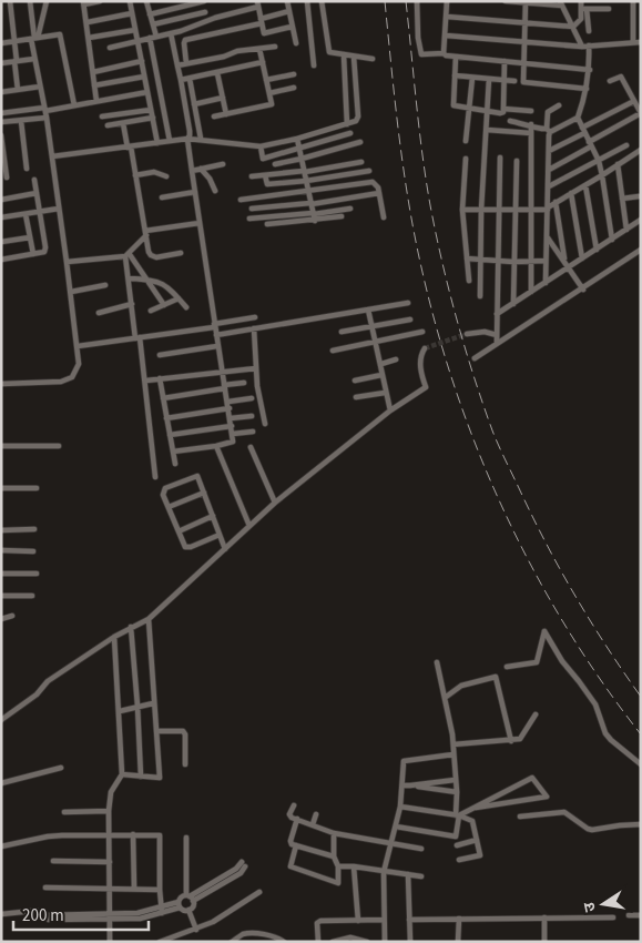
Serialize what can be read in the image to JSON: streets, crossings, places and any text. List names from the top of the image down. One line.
{"scale_bar":"200 m","north":"left"}
